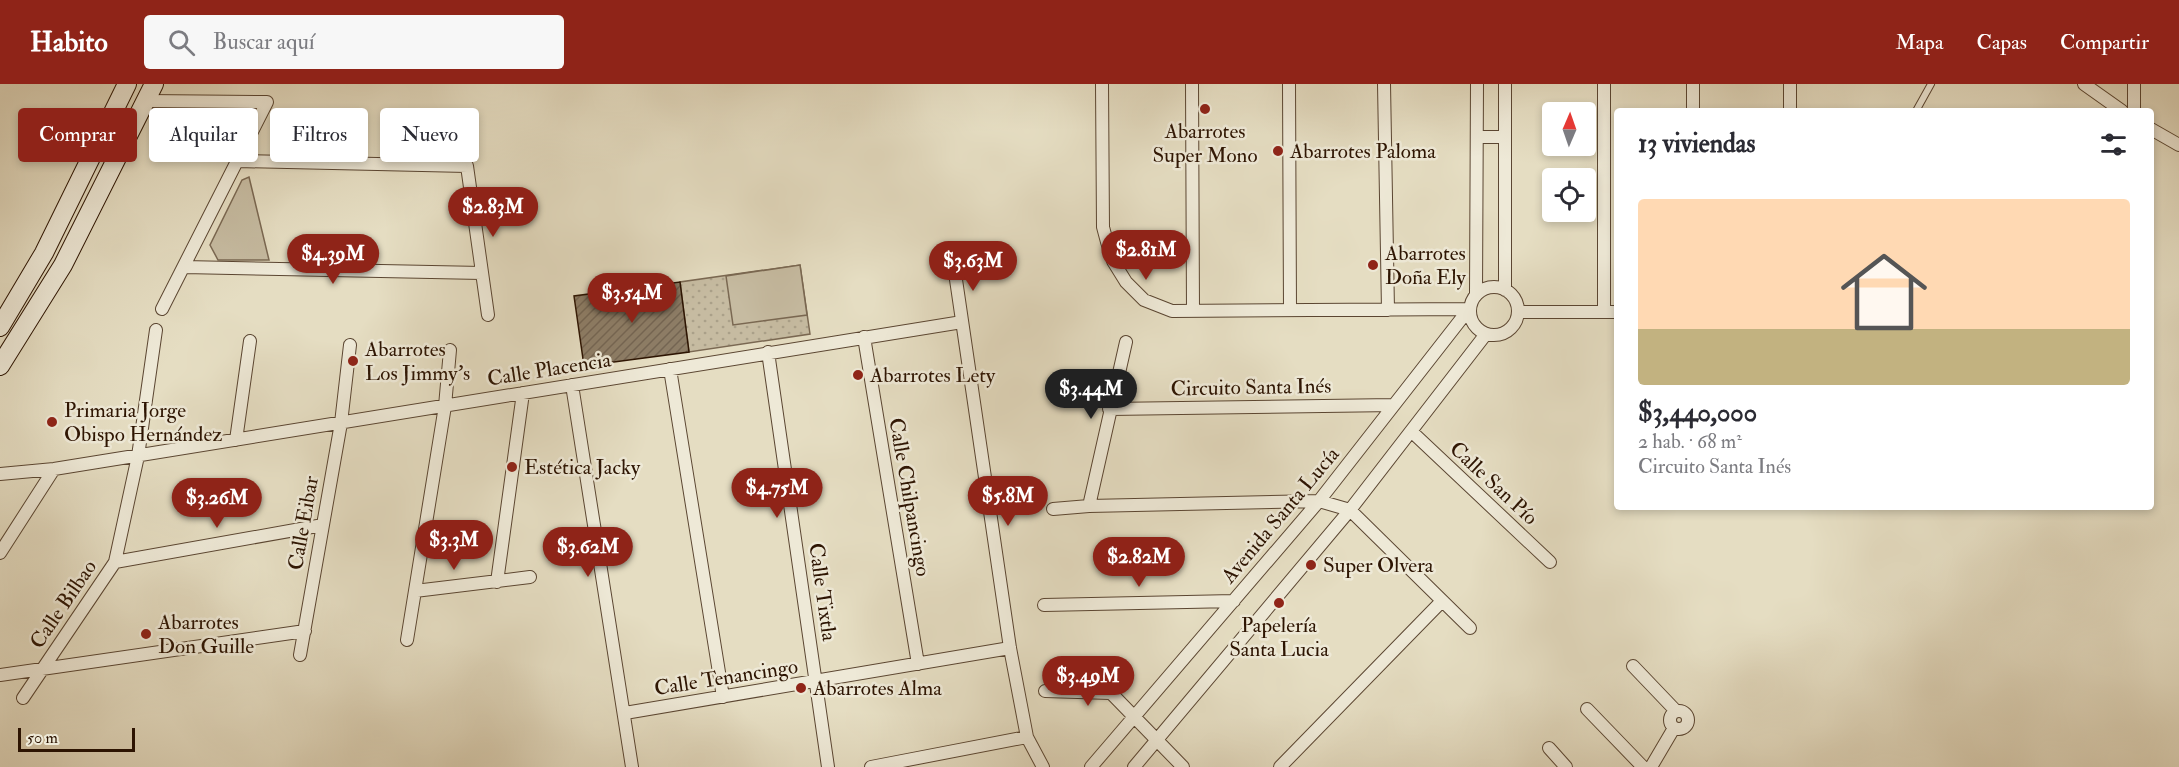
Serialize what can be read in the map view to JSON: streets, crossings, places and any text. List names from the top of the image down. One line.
{"streets":{"street":["Calle Placencia","Circuito Santa Inés","Calle San Pío","Calle Chilpancingo","Avenida Santa Lucía","Calle Eibar","Calle Tixtla","Calle Bilbao","Calle Tenancingo"]},"crossings":[["Calle Placencia","Calle Chilpancingo"],["Calle Placencia","Calle Eibar"],["Calle Placencia","Calle Tixtla"],["Calle Placencia","Calle Bilbao"],["Circuito Santa Inés","Avenida Santa Lucía"],["Calle Chilpancingo","Calle Tenancingo"],["Calle Tixtla","Calle Tenancingo"]],"places":["Abarrotes Super Mono","Abarrotes Paloma","Abarrotes Doña Ely","Abarrotes Los Jimmy's","Abarrotes Lety","Primaria Jorge Obispo Hernández","Estética Jacky","Super Olvera","Papelería Santa Lucia","Abarrotes Don Guille","Abarrotes Alma"],"scale_bar":"50 m","north":"top","page":{"header":"Habito","search":"Buscar aquí","nav":["Mapa","Capas","Compartir"],"chip":["Comprar","Alquilar","Filtros","Nuevo"],"heading":"13 viviendas","list":[{"name":"$3,440,000","note":"2 hab. · 68 m² · Circuito Santa Inés"}],"price":["$2.83M","$2.81M","$4.39M","$3.63M","$3.54M","$3.44M","$4.75M","$5.8M","$3.26M","$3.3M","$3.62M","$2.82M","$3.49M"],"scale":"50 m"}}
